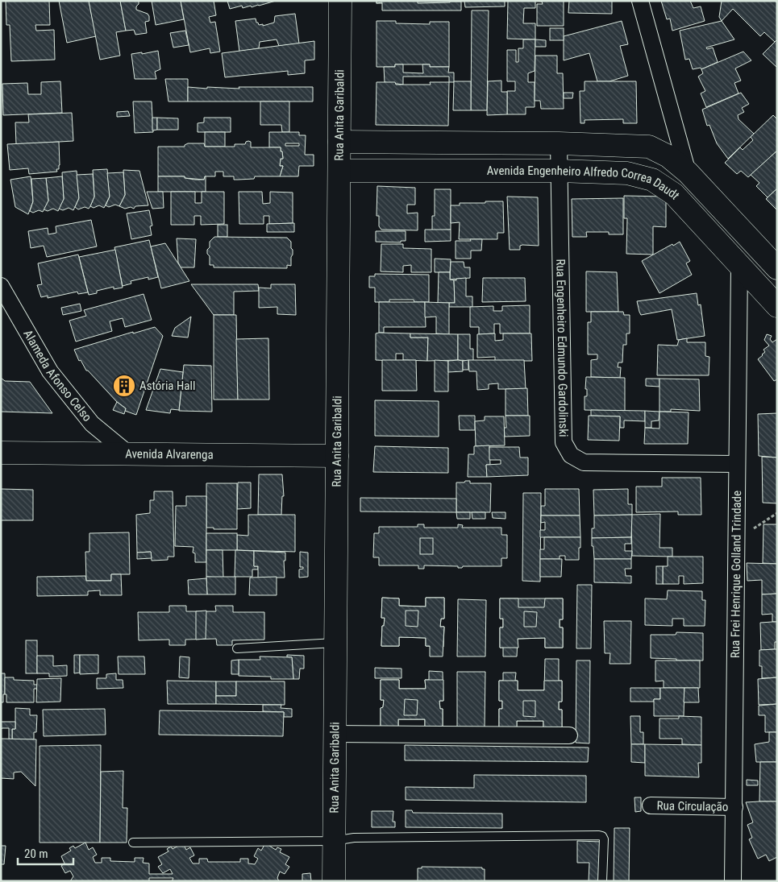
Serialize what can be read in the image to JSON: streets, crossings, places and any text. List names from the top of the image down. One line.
{"streets":{"main road":["Rua Anita Garibaldi","Avenida Engenheiro Alfredo Correa Daudt","Avenida Alvarenga"],"street":["Rua Engenheiro Edmundo Gardolinski","Alameda Afonso Celso","Rua Frei Henrique Golland Trindade","Rua Circulação"]},"crossings":[["Rua Anita Garibaldi","Avenida Engenheiro Alfredo Correa Daudt"],["Rua Anita Garibaldi","Avenida Alvarenga"],["Avenida Engenheiro Alfredo Correa Daudt","Rua Engenheiro Edmundo Gardolinski"],["Avenida Engenheiro Alfredo Correa Daudt","Rua Frei Henrique Golland Trindade"],["Rua Engenheiro Edmundo Gardolinski","Rua Frei Henrique Golland Trindade"],["Alameda Afonso Celso","Avenida Alvarenga"],["Rua Frei Henrique Golland Trindade","Rua Circulação"]],"places":{"building":["Astória Hall"]},"scale_bar":"20 m"}
